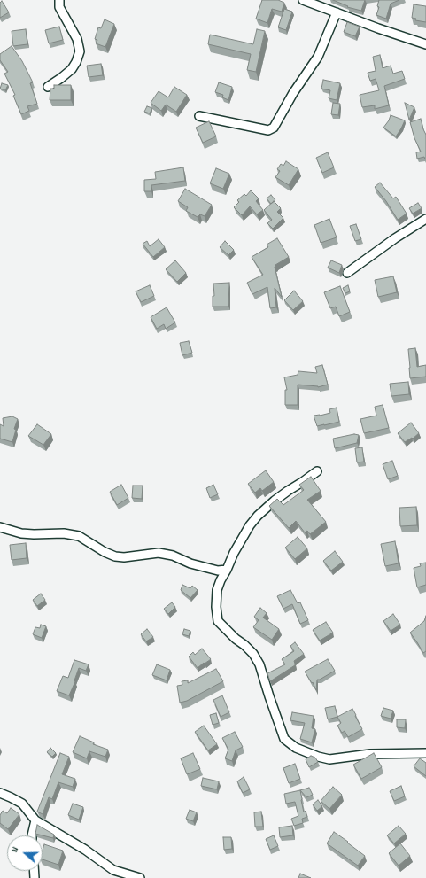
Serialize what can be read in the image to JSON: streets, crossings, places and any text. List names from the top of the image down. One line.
{"north":"left"}
